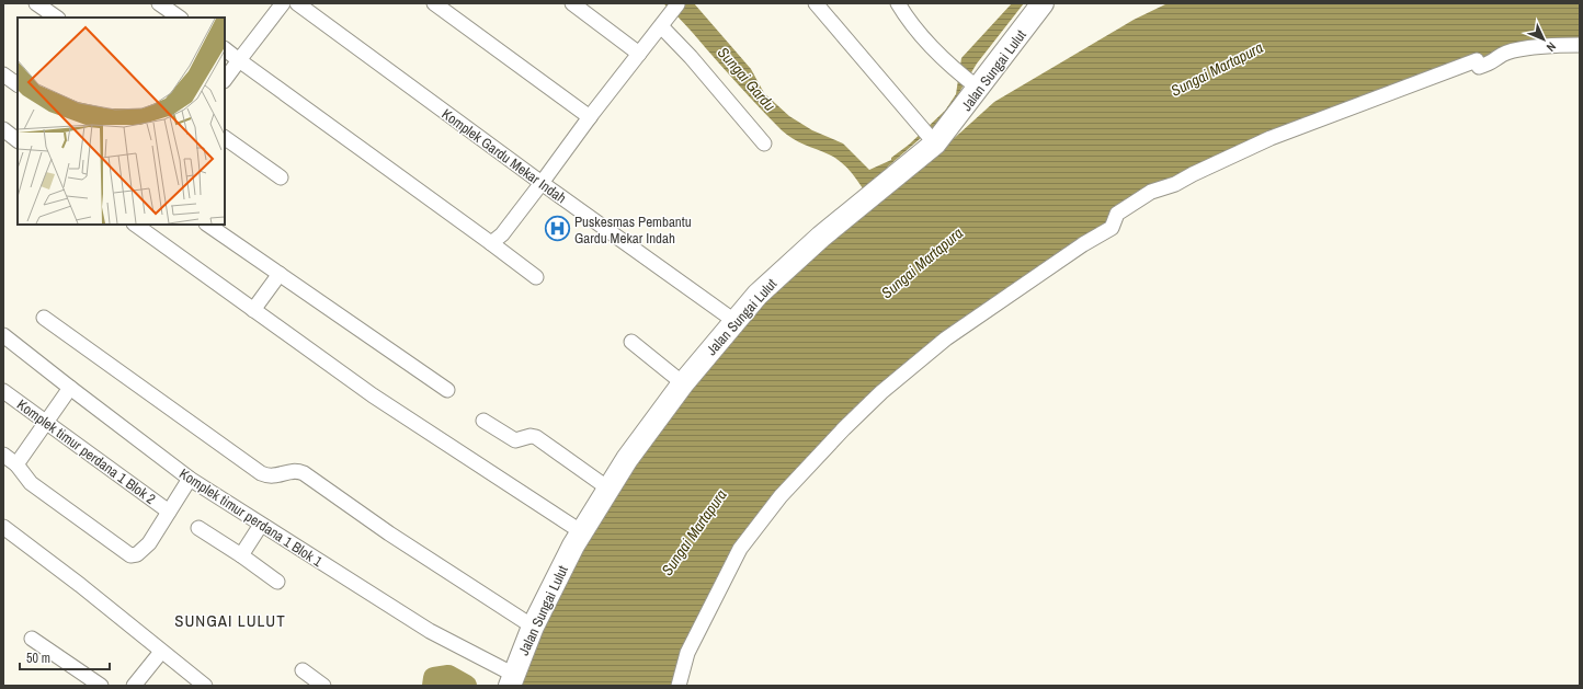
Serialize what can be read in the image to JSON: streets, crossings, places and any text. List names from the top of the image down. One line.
{"streets":{"main road":["Jalan Sungai Lulut"],"street":["Komplek Gardu Mekar Indah","Komplek timur perdana 1 Blok 2","Komplek timur perdana 1 Blok 1"]},"crossings":[["Jalan Sungai Lulut","Komplek Gardu Mekar Indah"],["Jalan Sungai Lulut","Komplek timur perdana 1 Blok 1"]],"districts":["SUNGAI LULUT"],"water":["Sungai Martapura","Sungai Gardu"],"places":{"hospital":["Puskesmas Pembantu Gardu Mekar Indah"]},"scale_bar":"50 m","north":"bottom right"}
